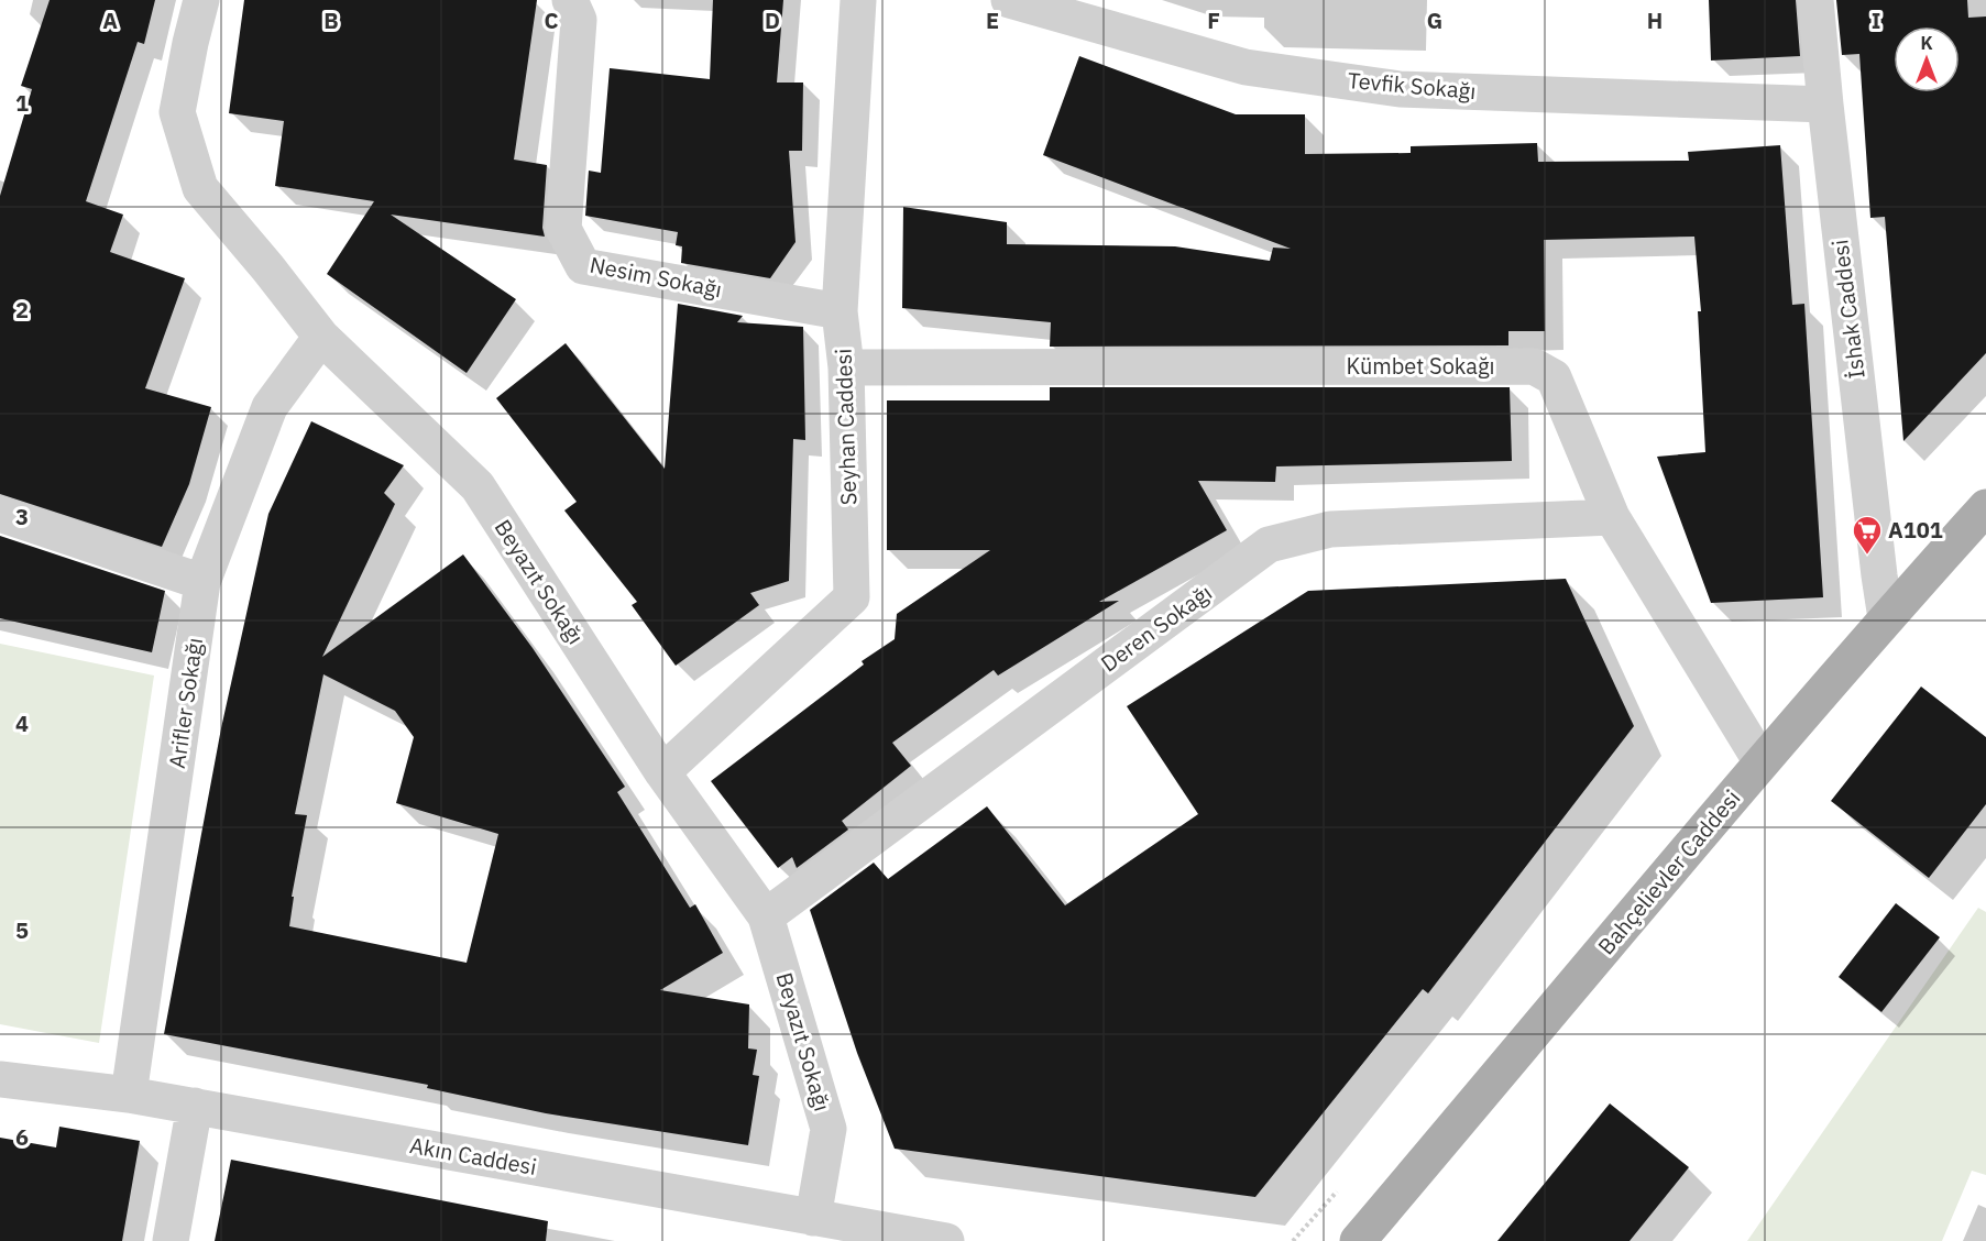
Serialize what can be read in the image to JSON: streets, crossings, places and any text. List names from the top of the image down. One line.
{"streets":{"main road":["Bahçelievler Caddesi"],"street":["Tevfik Sokağı","Nesim Sokağı","İshak Caddesi","Kümbet Sokağı","Seyhan Caddesi","Beyazıt Sokağı","Deren Sokağı","Arifler Sokağı","Akın Caddesi"]},"crossings":[["Tevfik Sokağı","İshak Caddesi"],["Nesim Sokağı","Seyhan Caddesi"],["İshak Caddesi","Bahçelievler Caddesi"],["Kümbet Sokağı","Seyhan Caddesi"],["Kümbet Sokağı","Deren Sokağı"],["Kümbet Sokağı","Bahçelievler Caddesi"],["Seyhan Caddesi","Beyazıt Sokağı"],["Beyazıt Sokağı","Deren Sokağı"],["Beyazıt Sokağı","Arifler Sokağı"],["Beyazıt Sokağı","Akın Caddesi"],["Arifler Sokağı","Akın Caddesi"]],"places":{"supermarket":["A101"]},"north":"top","grid":{"columns":["A","B","C","D","E","F","G","H","I"],"rows":["1","2","3","4","5","6"]}}
